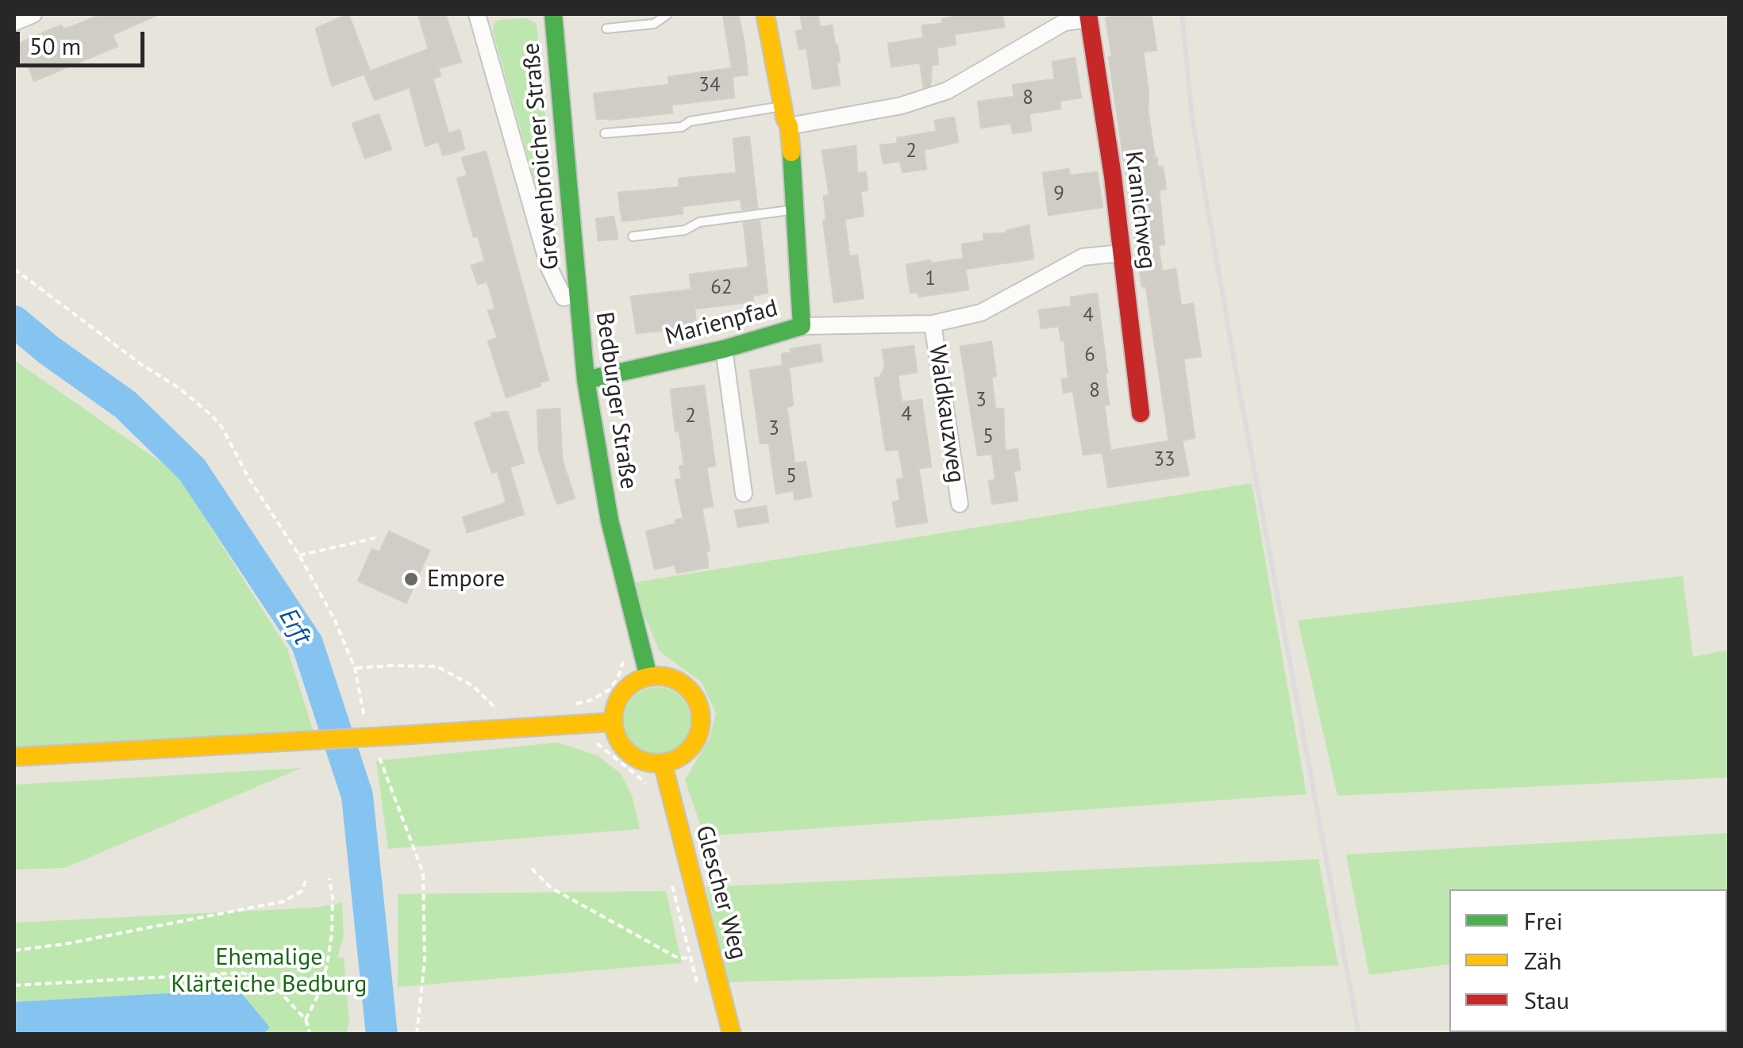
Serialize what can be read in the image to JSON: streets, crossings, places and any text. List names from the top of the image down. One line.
{"streets":{"main road":["Grevenbroicher Straße","Kranichweg","Marienpfad","Bedburger Straße","Glescher Weg"],"street":["Waldkauzweg"]},"crossings":[["Grevenbroicher Straße","Bedburger Straße"],["Marienpfad","Bedburger Straße"],["Bedburger Straße","Glescher Weg"]],"water":["Erft"],"parks":["Ehemalige Klärteiche Bedburg"],"places":["Empore"],"house_numbers":["34","8","2","9","1","62","4","6","8","3","4","2","3","5","33","5"],"legend":["Frei","Zäh","Stau"],"scale_bar":"50 m"}
